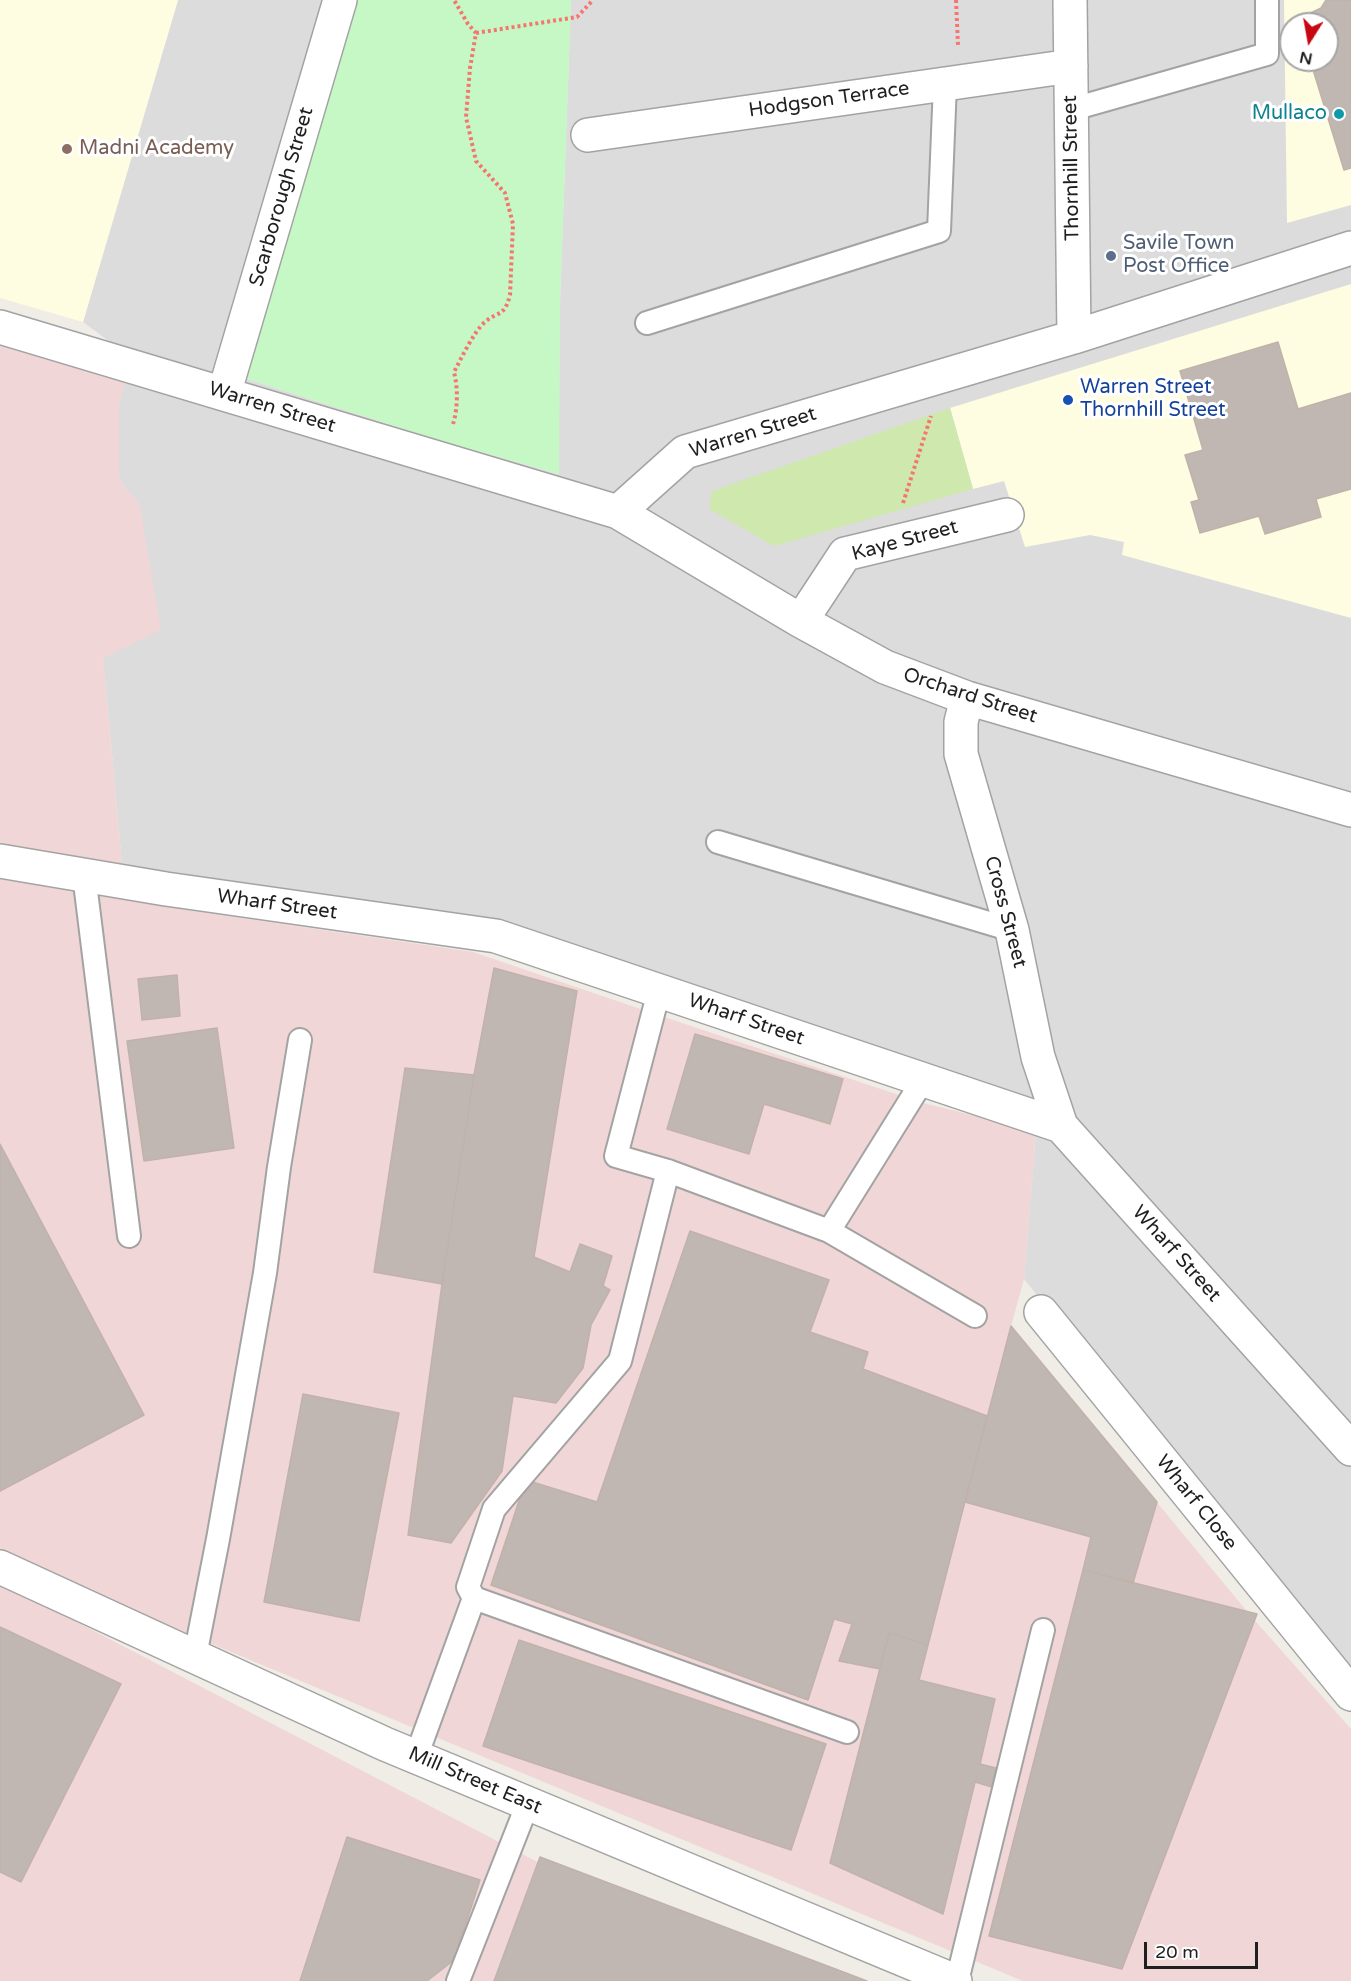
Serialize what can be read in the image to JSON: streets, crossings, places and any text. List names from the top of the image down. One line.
{"streets":{"street":["Hodgson Terrace","Thornhill Street","Scarborough Street","Warren Street","Kaye Street","Orchard Street","Wharf Street","Cross Street","Wharf Close","Mill Street East"]},"crossings":[["Hodgson Terrace","Thornhill Street"],["Thornhill Street","Warren Street"],["Scarborough Street","Warren Street"],["Warren Street","Orchard Street"],["Kaye Street","Orchard Street"],["Orchard Street","Cross Street"],["Wharf Street","Cross Street"]],"places":["Mullaco","Madni Academy","Savile Town Post Office","Warren Street Thornhill Street"],"scale_bar":"20 m","north":"bottom"}
